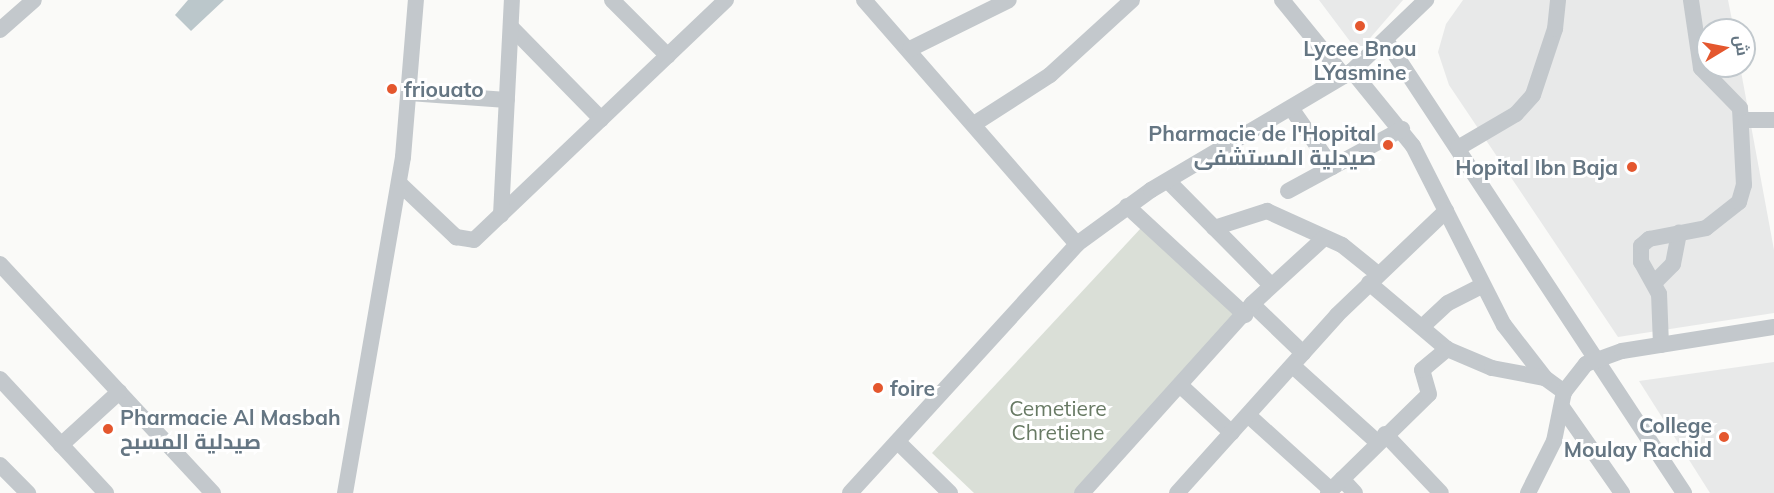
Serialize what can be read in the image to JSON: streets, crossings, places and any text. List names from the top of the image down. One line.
{"parks":["Cemetiere Chretiene"],"places":["Lycee Bnou LYasmine","friouato","Pharmacie de l'Hopital صيدلية المستشفى","Hopital Ibn Baja","foire","Pharmacie Al Masbah صيدلية المسبح","College Moulay Rachid"],"north":"right"}
